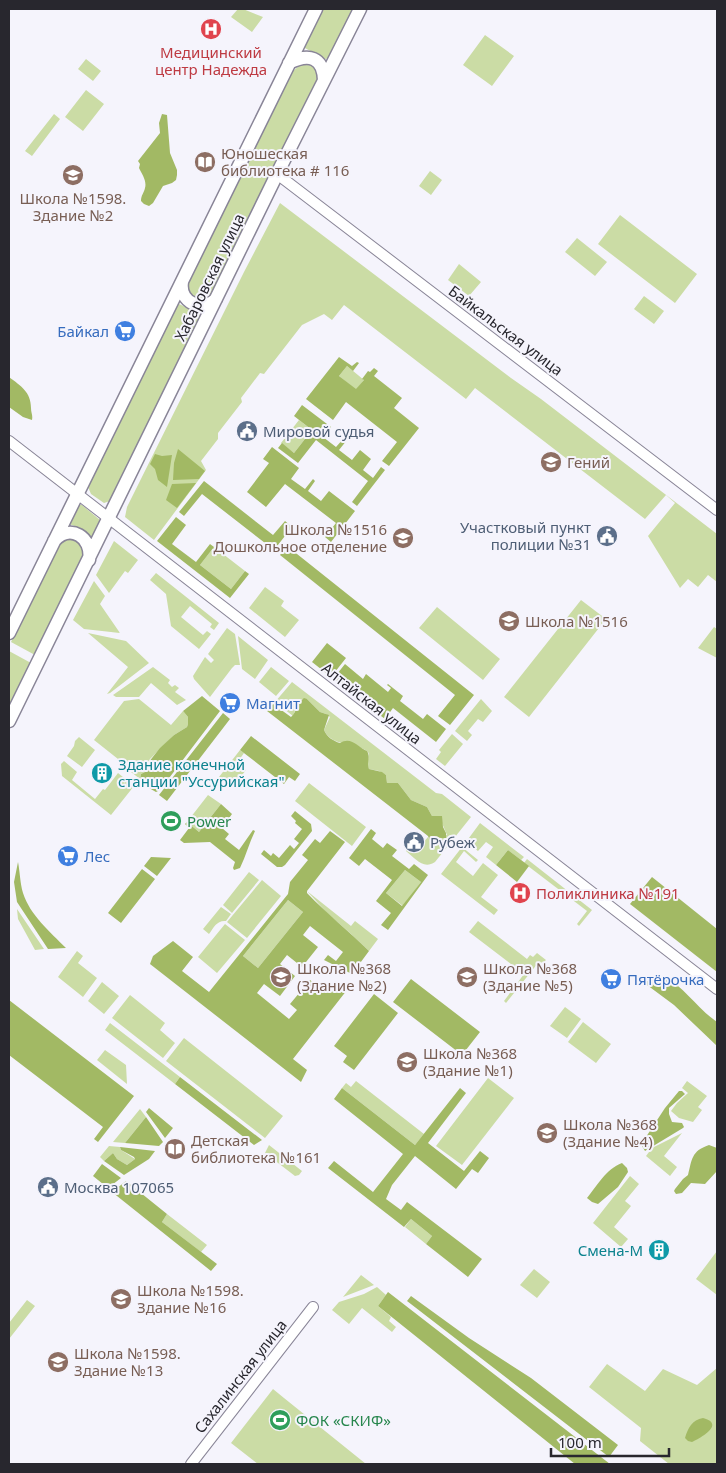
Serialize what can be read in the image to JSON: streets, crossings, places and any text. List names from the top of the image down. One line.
{"streets":{"main road":["Хабаровская улица"],"street":["Байкальская улица","Алтайская улица","Сахалинская улица"]},"crossings":[["Хабаровская улица","Байкальская улица"],["Хабаровская улица","Алтайская улица"]],"places":{"hospital":["Медицинский центр Надежда","Поликлиника №191"],"library":["Юношеская библиотека # 116","Детская библиотека №161"],"school or university":["Школа №1598. Здание №2","Гений","Школа №1516 Дошкольное отделение","Школа №1516","Школа №368 (Здание №2)","Школа №368 (Здание №5)","Школа №368 (Здание №1)","Школа №368 (Здание №4)","Школа №1598. Здание №16","Школа №1598. Здание №13"],"supermarket":["Байкал","Магнит","Лес","Пятёрочка"],"public building":["Мировой судья","Участковый пункт полиции №31","Рубеж","Москва 107065"],"building":["Здание конечной станции \"Уссурийская\"","Смена-М"],"sports":["Power","ФОК «СКИФ»"]},"scale_bar":"100 m"}
